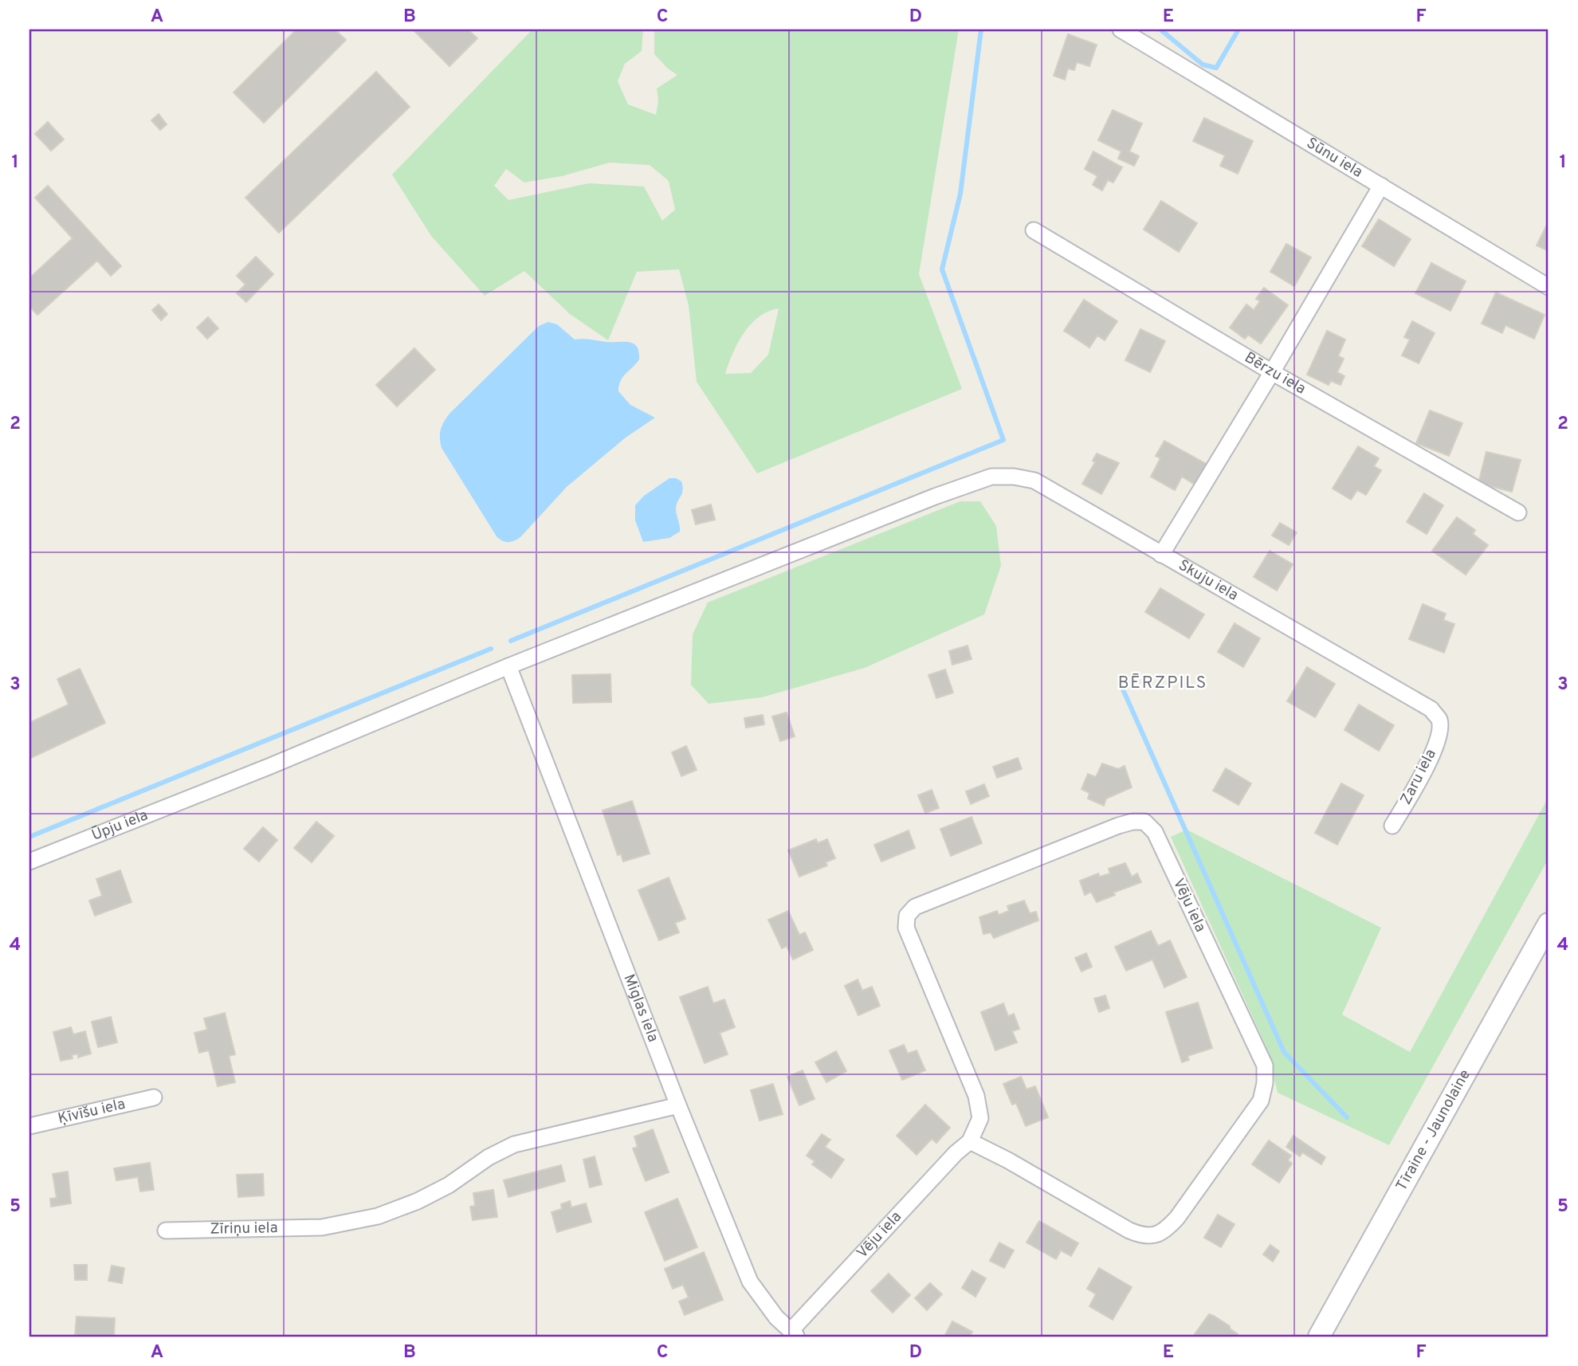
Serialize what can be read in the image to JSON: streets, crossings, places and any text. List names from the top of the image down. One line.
{"streets":{"main road":["Tīraine - Jaunolaine"],"street":["Sūnu iela","Bērzu iela","Skuju iela","Zaru iela","Ūpju iela","Vēju iela","Miglas iela","Ķīvīšu iela","Zīriņu iela"]},"crossings":[["Skuju iela","Zaru iela"],["Skuju iela","Ūpju iela"],["Ūpju iela","Miglas iela"],["Vēju iela","Miglas iela"],["Miglas iela","Zīriņu iela"]],"districts":["BĒRZPILS"],"grid":{"columns":["A","B","C","D","E","F"],"rows":["1","2","3","4","5"]}}
